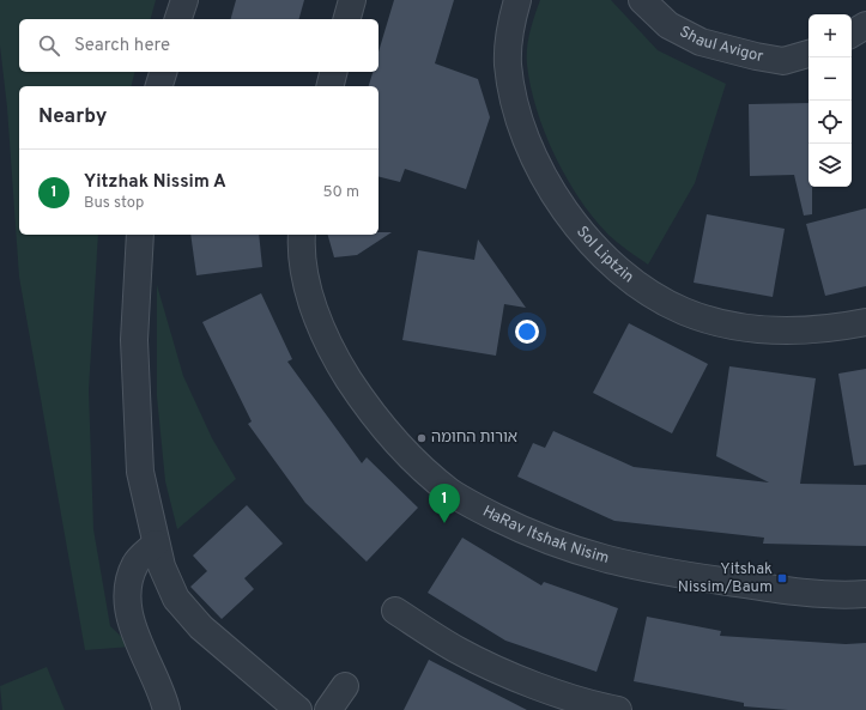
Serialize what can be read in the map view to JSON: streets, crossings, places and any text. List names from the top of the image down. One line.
{"streets":{"street":["Shaul Avigor","Sol Liptzin","HaRav Itshak Nisim"]},"places":{"other":["אורות החומה"],"transit":["Yitshak Nissim/Baum"]},"page":{"map_buttons":["+","−"],"search":"Search here","heading":"Nearby","list":[{"mark":"1","name":"Yitzhak Nissim A","note":"Bus stop","value":"50 m"}],"pins":"1"}}
